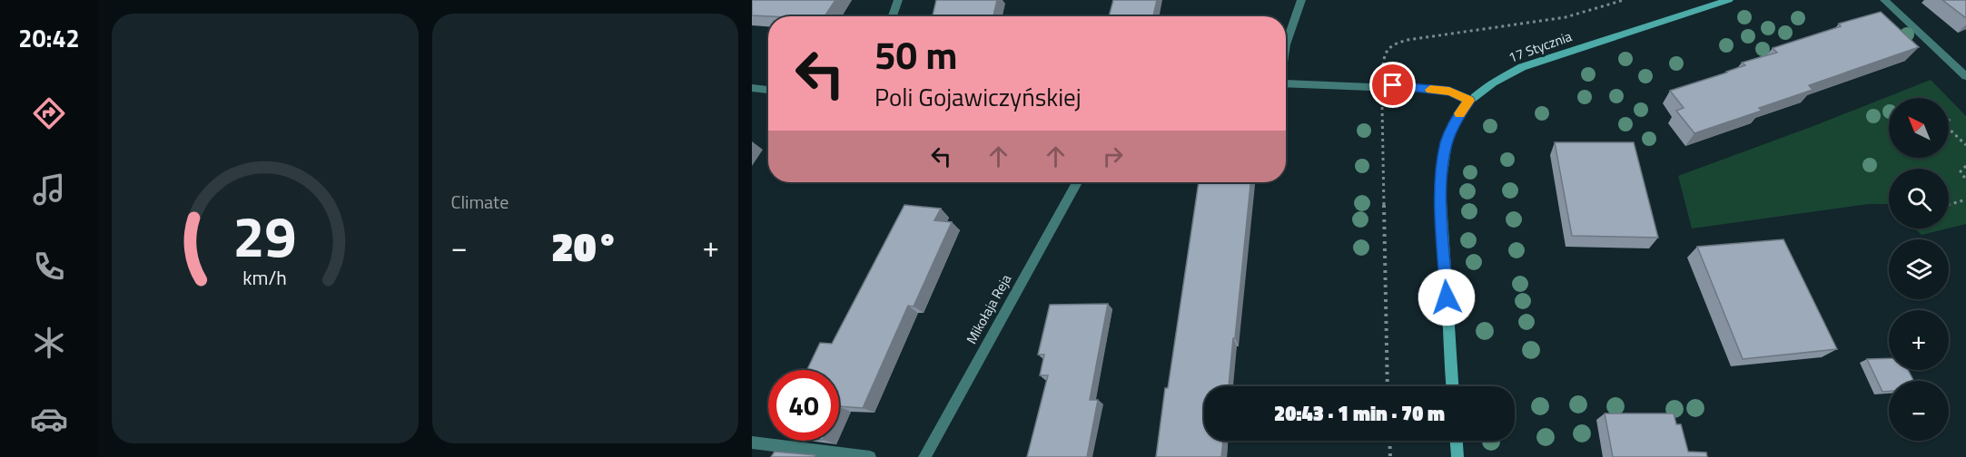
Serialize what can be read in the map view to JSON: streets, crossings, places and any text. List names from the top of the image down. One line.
{"streets":{"street":["17 Stycznia","Mikołaja Reja"]},"north":"top left","page":{"tabs":"20:42","tile":"Climate","turn":["50 m","Poli Gojawiczyńskiej"],"map_buttons":["+","−"],"heat":["−","20°","+"],"limit":"40","trip":"20:43 · 1 min · 70 m","gauge":["29","km/h"]}}
